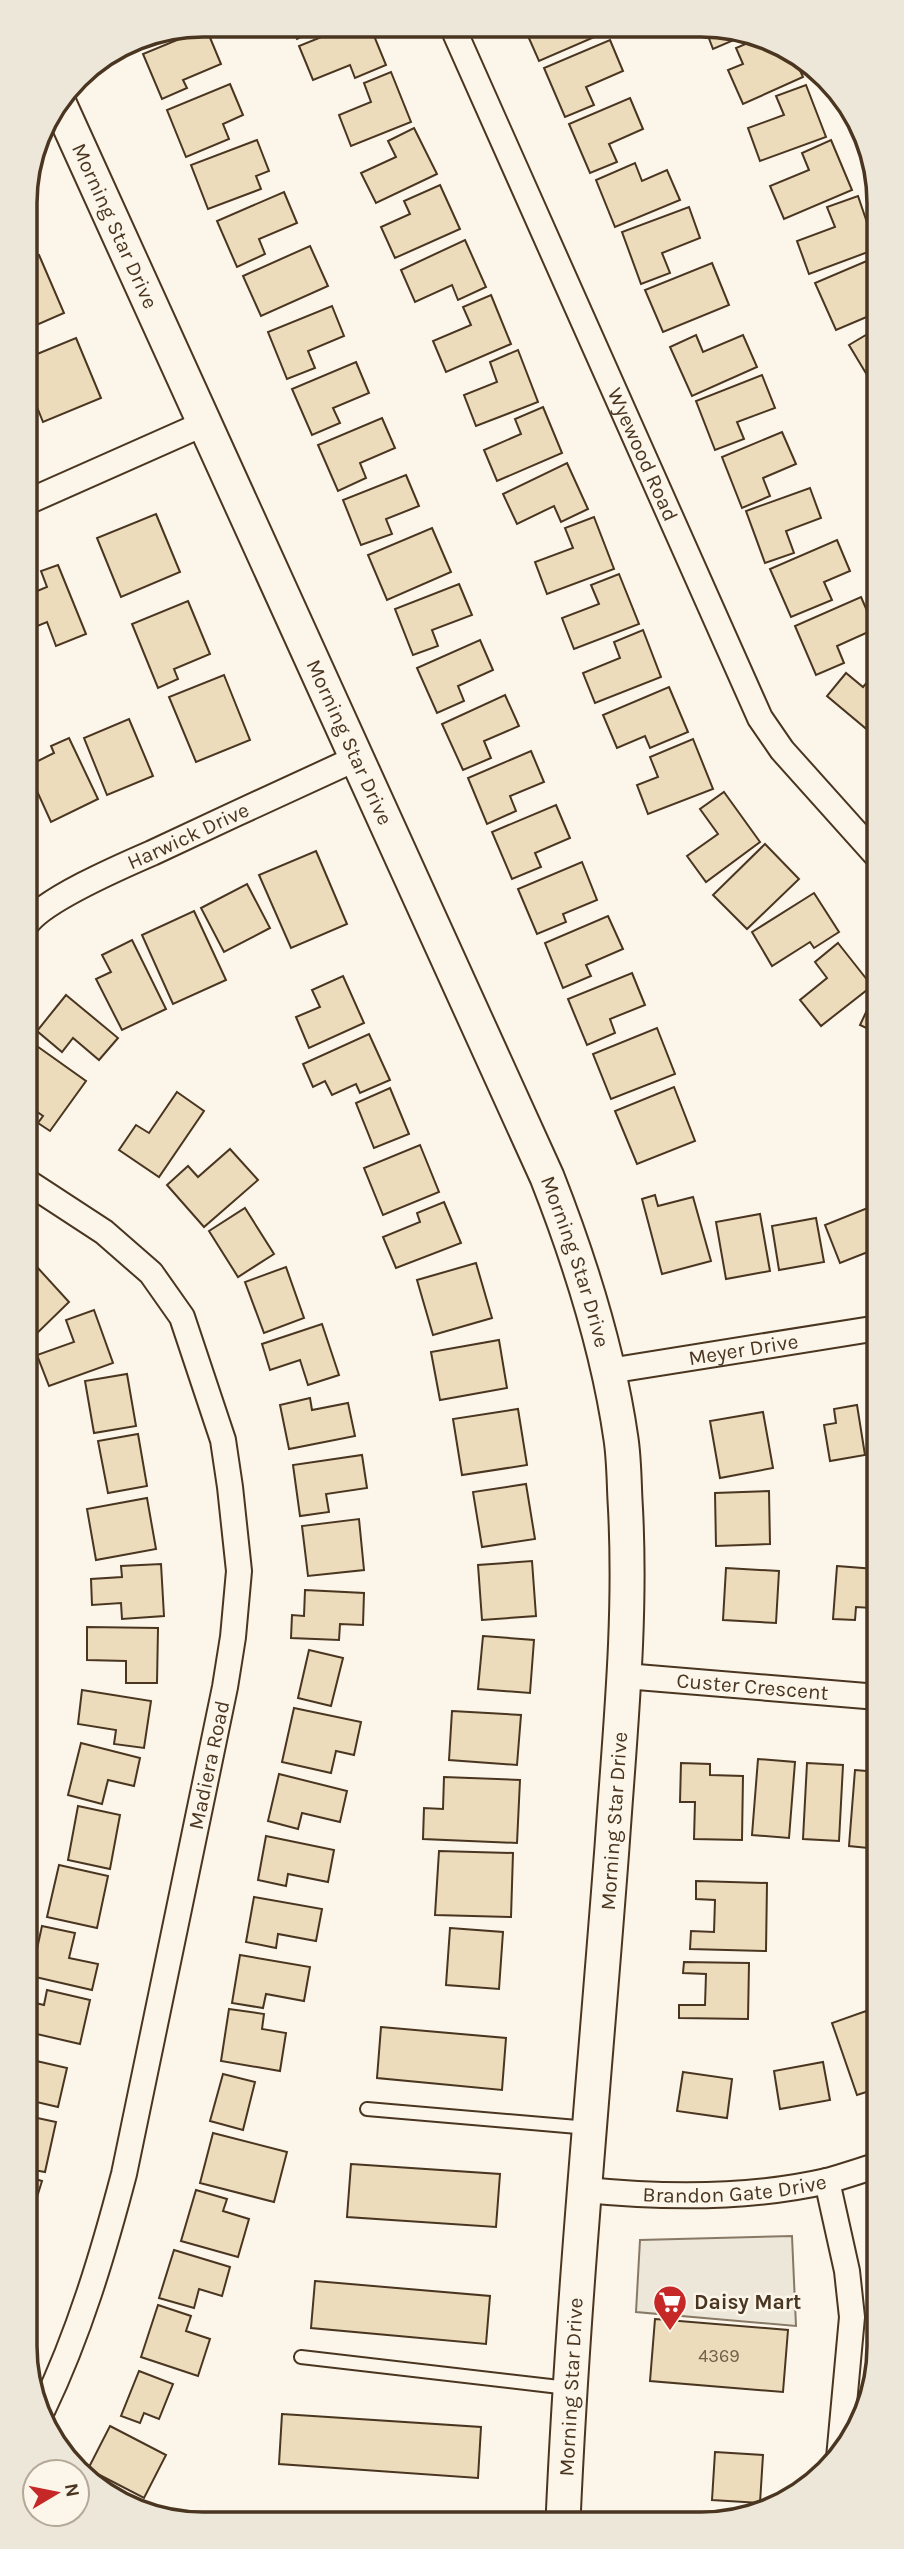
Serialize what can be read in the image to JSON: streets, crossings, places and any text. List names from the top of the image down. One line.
{"streets":{"street":["Morning Star Drive","Wyewood Road","Harwick Drive","Meyer Drive","Custer Crescent","Madiera Road","Brandon Gate Drive"]},"crossings":[["Morning Star Drive","Harwick Drive"],["Morning Star Drive","Meyer Drive"],["Morning Star Drive","Custer Crescent"],["Morning Star Drive","Brandon Gate Drive"]],"places":{"supermarket":["Daisy Mart"]},"house_numbers":["4369"],"north":"right"}
